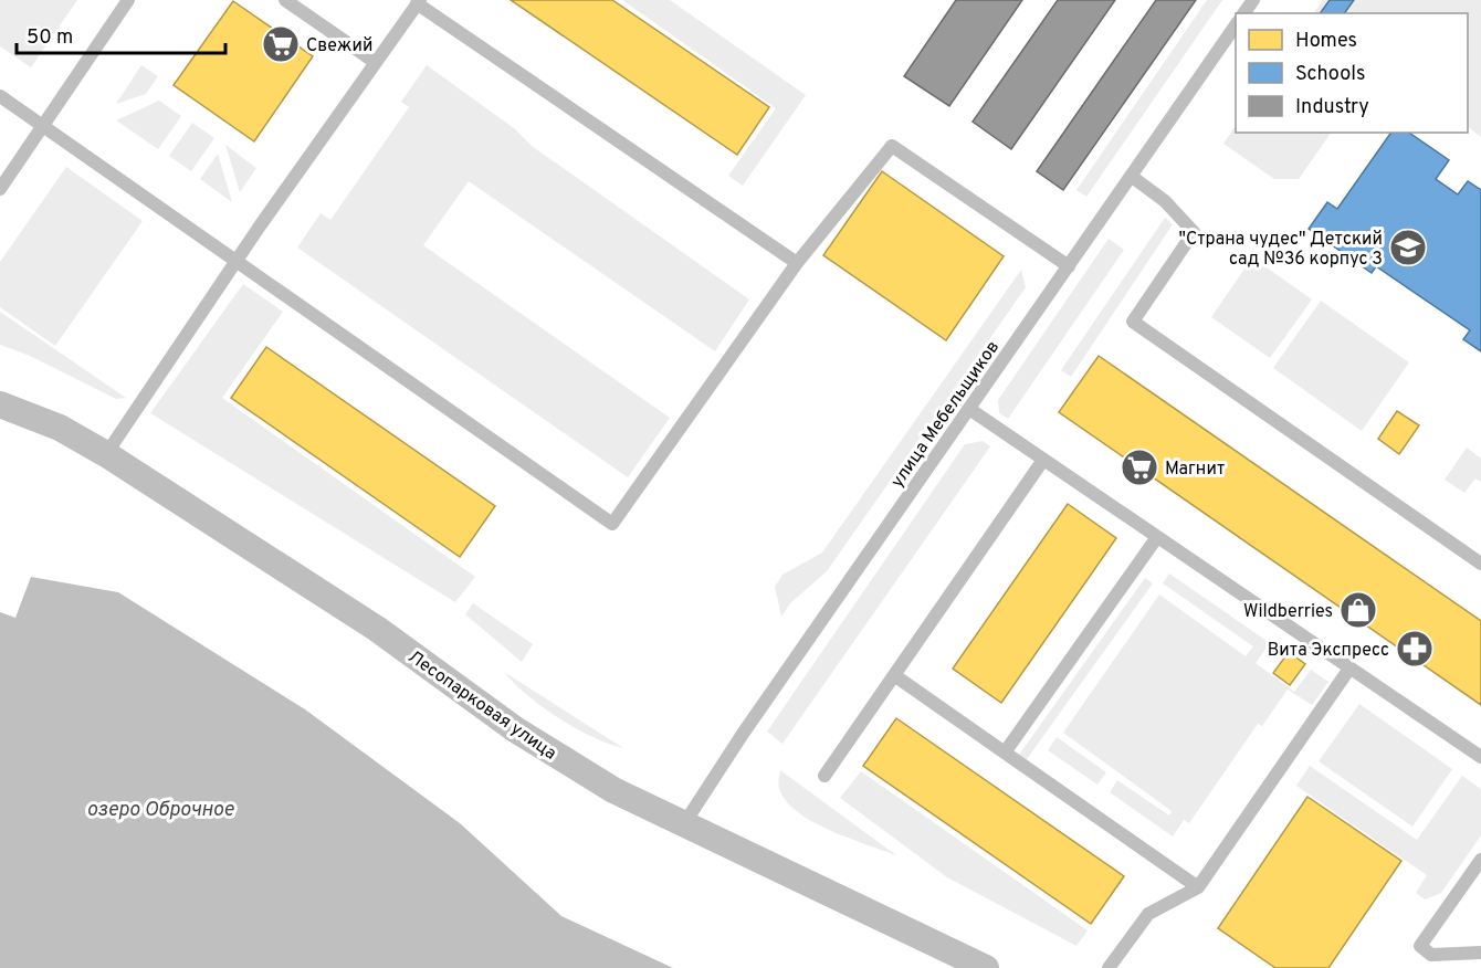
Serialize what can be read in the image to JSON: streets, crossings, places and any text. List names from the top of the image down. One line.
{"streets":{"street":["Лесопарковая улица"],"lane":["улица Мебельщиков"]},"crossings":[["улица Мебельщиков","Лесопарковая улица"]],"water":["озеро Оброчное"],"places":{"supermarket":["Свежий","Магнит"],"school or university":["\"Страна чудес\" Детский сад №36 корпус 3"],"shop":["Wildberries"],"pharmacy":["Вита Экспресс"]},"legend":["Homes","Schools","Industry"],"scale_bar":"50 m"}
